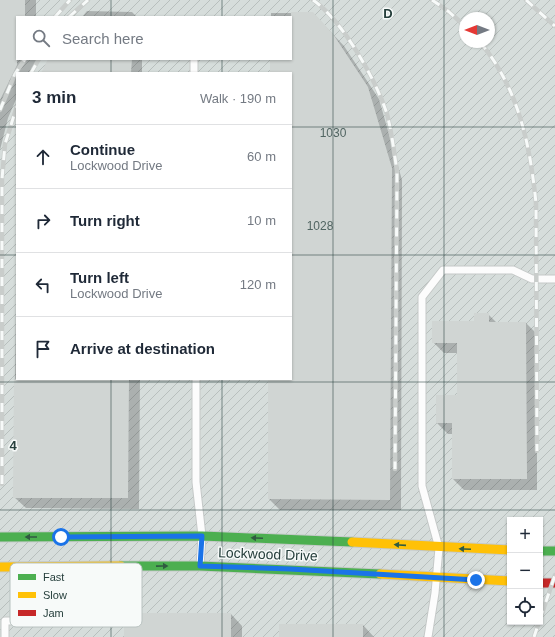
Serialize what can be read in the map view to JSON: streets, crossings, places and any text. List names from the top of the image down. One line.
{"streets":{"main road":["Lockwood Drive"]},"house_numbers":["1030","1028"],"legend":["Fast","Slow","Jam"],"north":"left","page":{"search":"Search here","heading":["3 min","Walk · 190 m"],"list":[["Continue","Lockwood Drive","60 m"],["Turn right","10 m"],["Turn left","Lockwood Drive","120 m"],"Arrive at destination"],"map_buttons":["+","−"]},"grid":{"columns":["D"],"rows":["4"]}}
